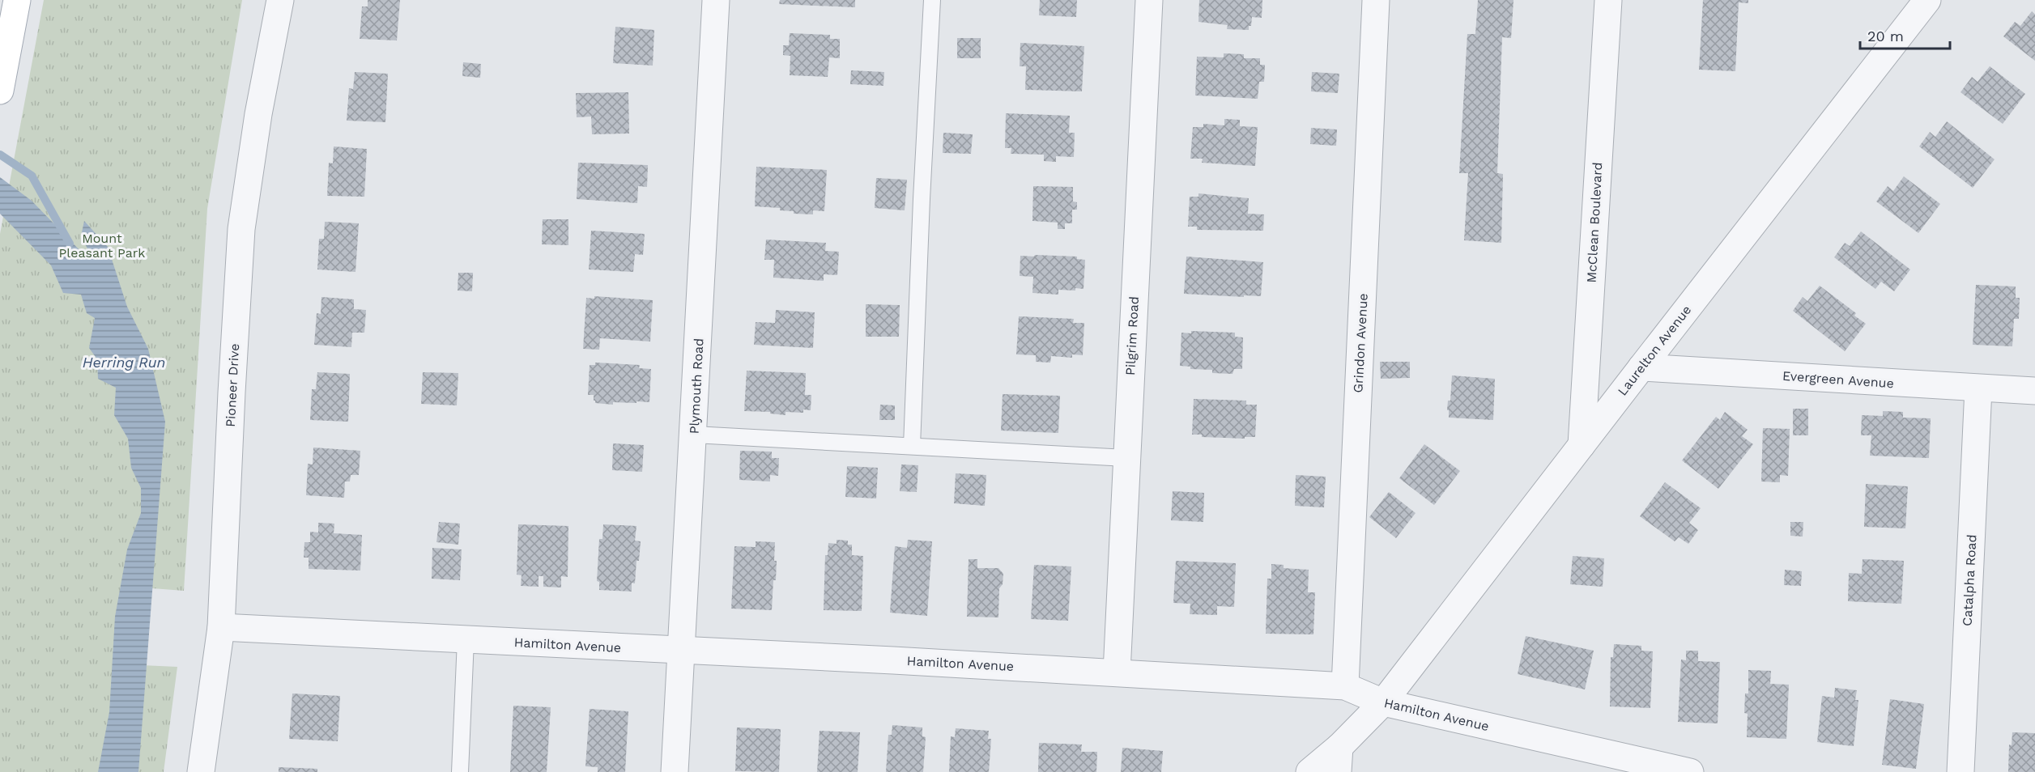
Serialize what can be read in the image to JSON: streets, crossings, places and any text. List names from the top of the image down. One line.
{"streets":{"street":["McClean Boulevard","Pilgrim Road","Grindon Avenue","Laurelton Avenue","Evergreen Avenue","Pioneer Drive","Plymouth Road","Catalpha Road","Hamilton Avenue"]},"crossings":[["McClean Boulevard","Laurelton Avenue"],["Pilgrim Road","Hamilton Avenue"],["Grindon Avenue","Hamilton Avenue"],["Laurelton Avenue","Evergreen Avenue"],["Laurelton Avenue","Hamilton Avenue"],["Evergreen Avenue","Catalpha Road"],["Pioneer Drive","Hamilton Avenue"],["Plymouth Road","Hamilton Avenue"]],"water":["Herring Run"],"parks":["Mount Pleasant Park"],"scale_bar":"20 m"}
